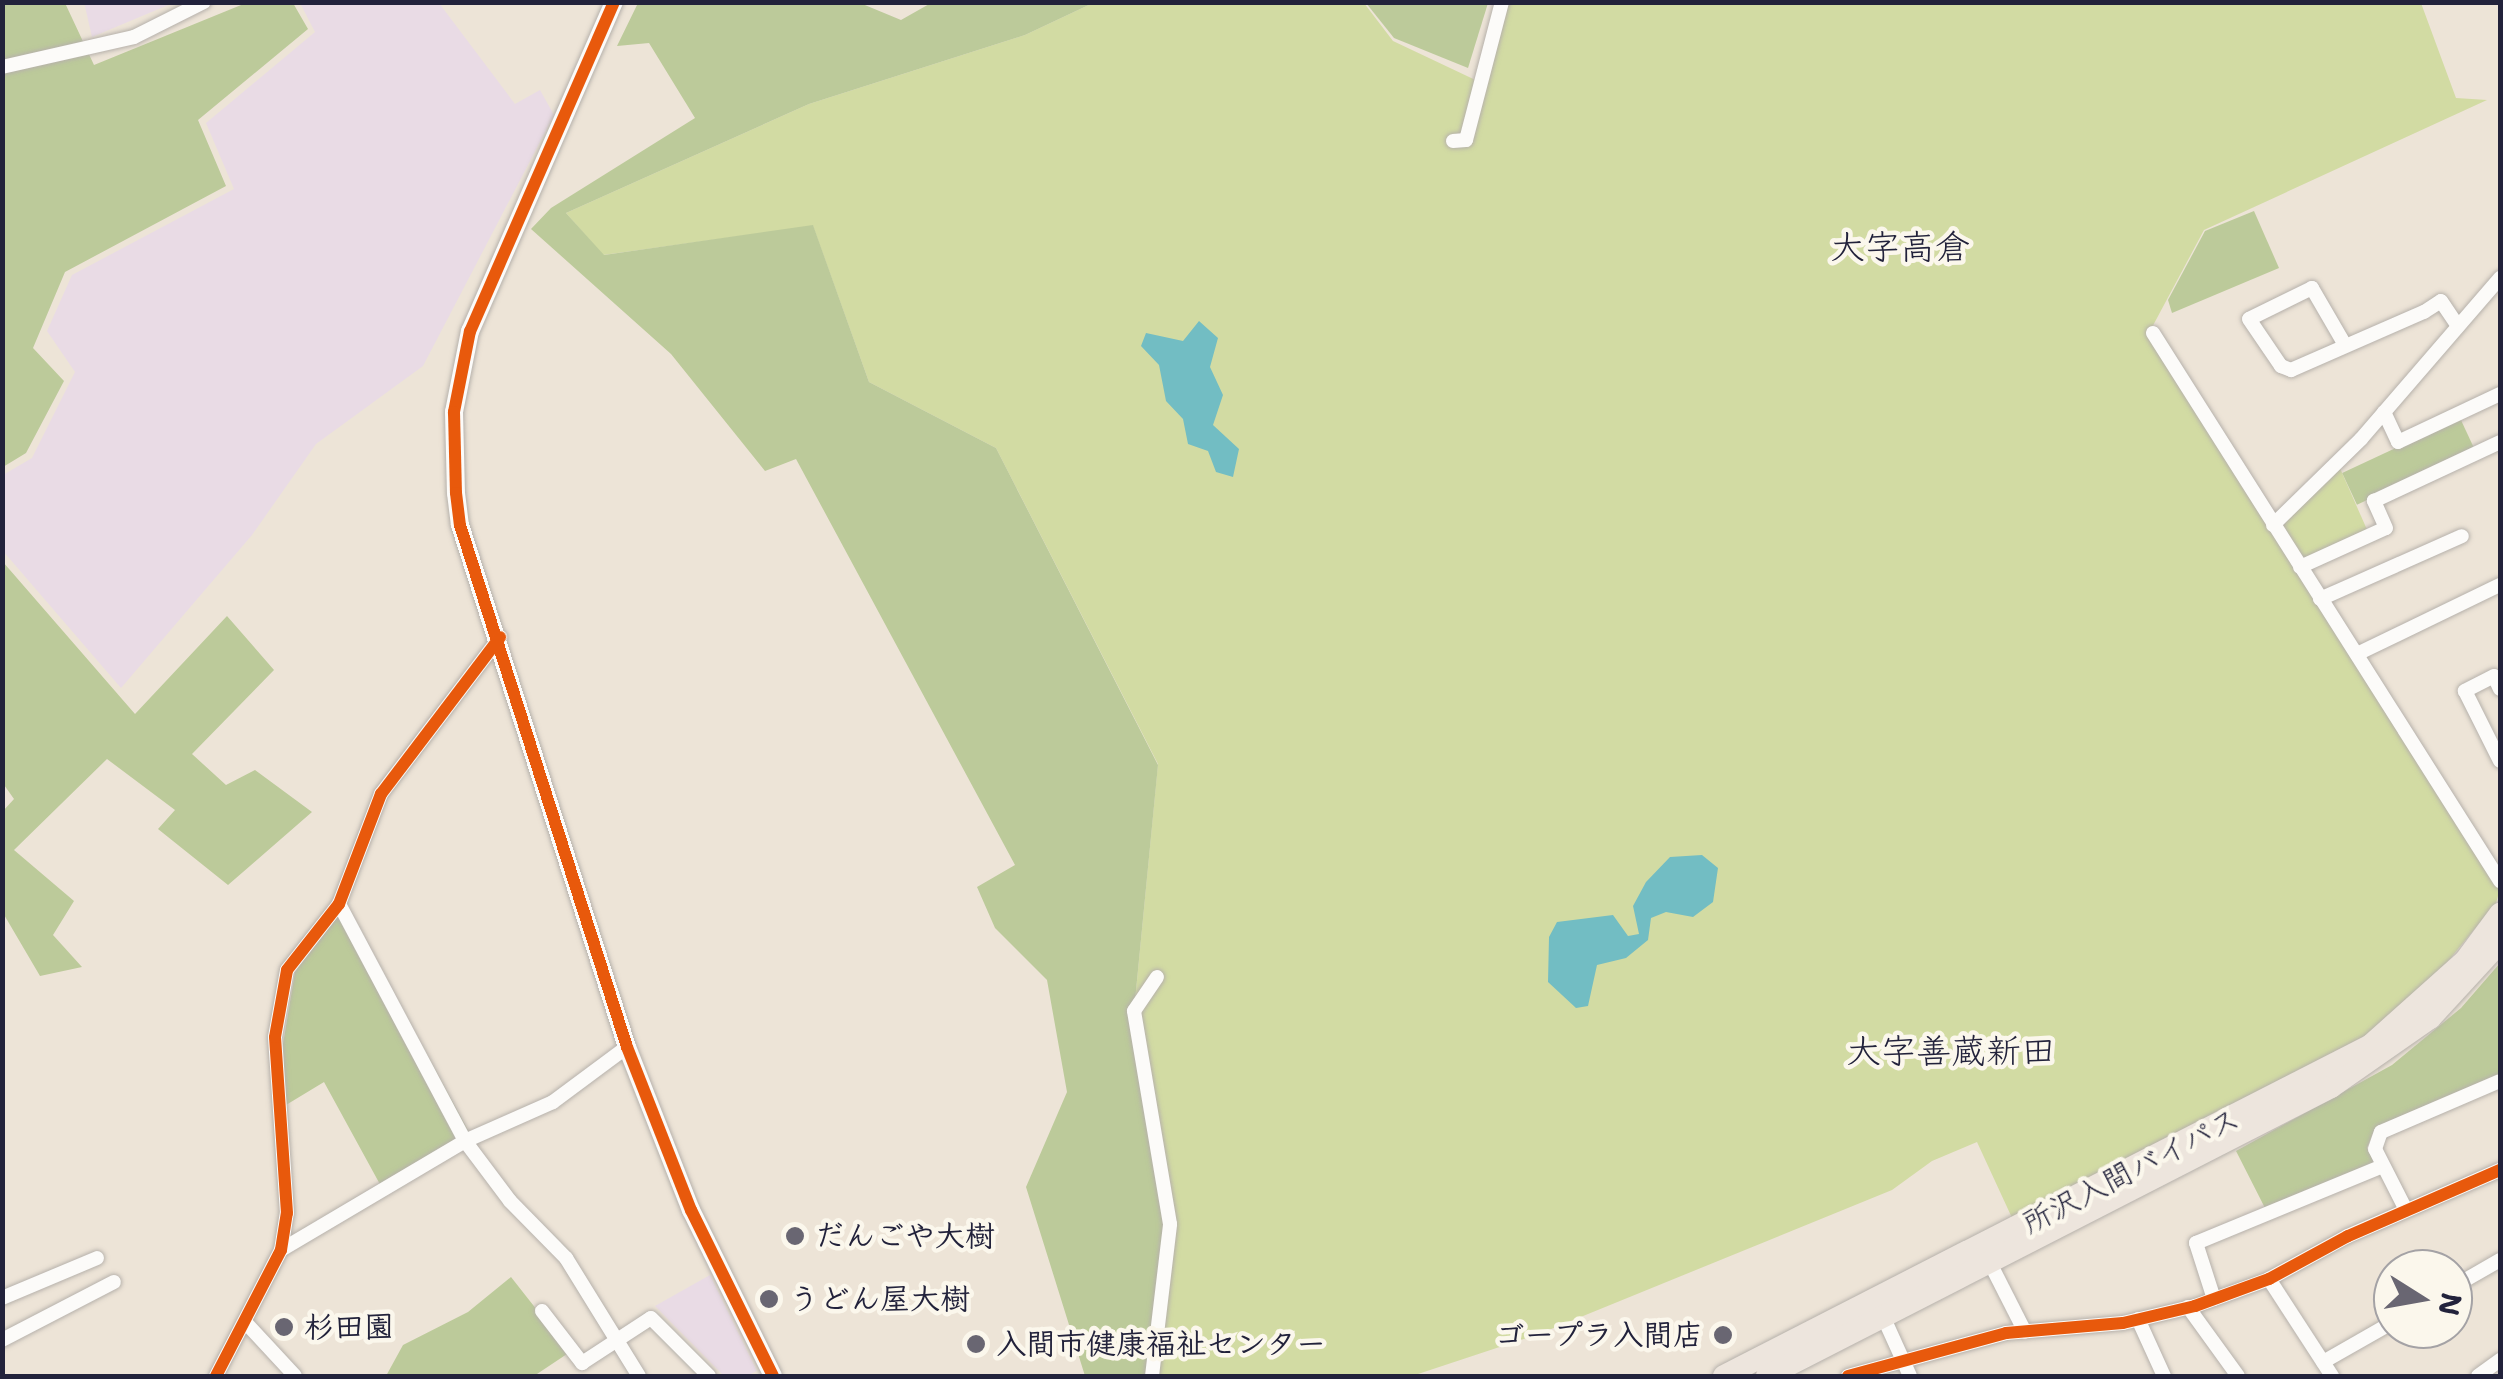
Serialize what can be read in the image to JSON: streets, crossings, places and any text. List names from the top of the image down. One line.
{"streets":{"highway":["所沢入間バイパス"]},"districts":["大字高倉","大字善蔵新田"],"places":["だんごや大樹","うどん屋大樹","杉田園","ゴープラ入間店","入間市健康福祉センター"],"north":"right"}
